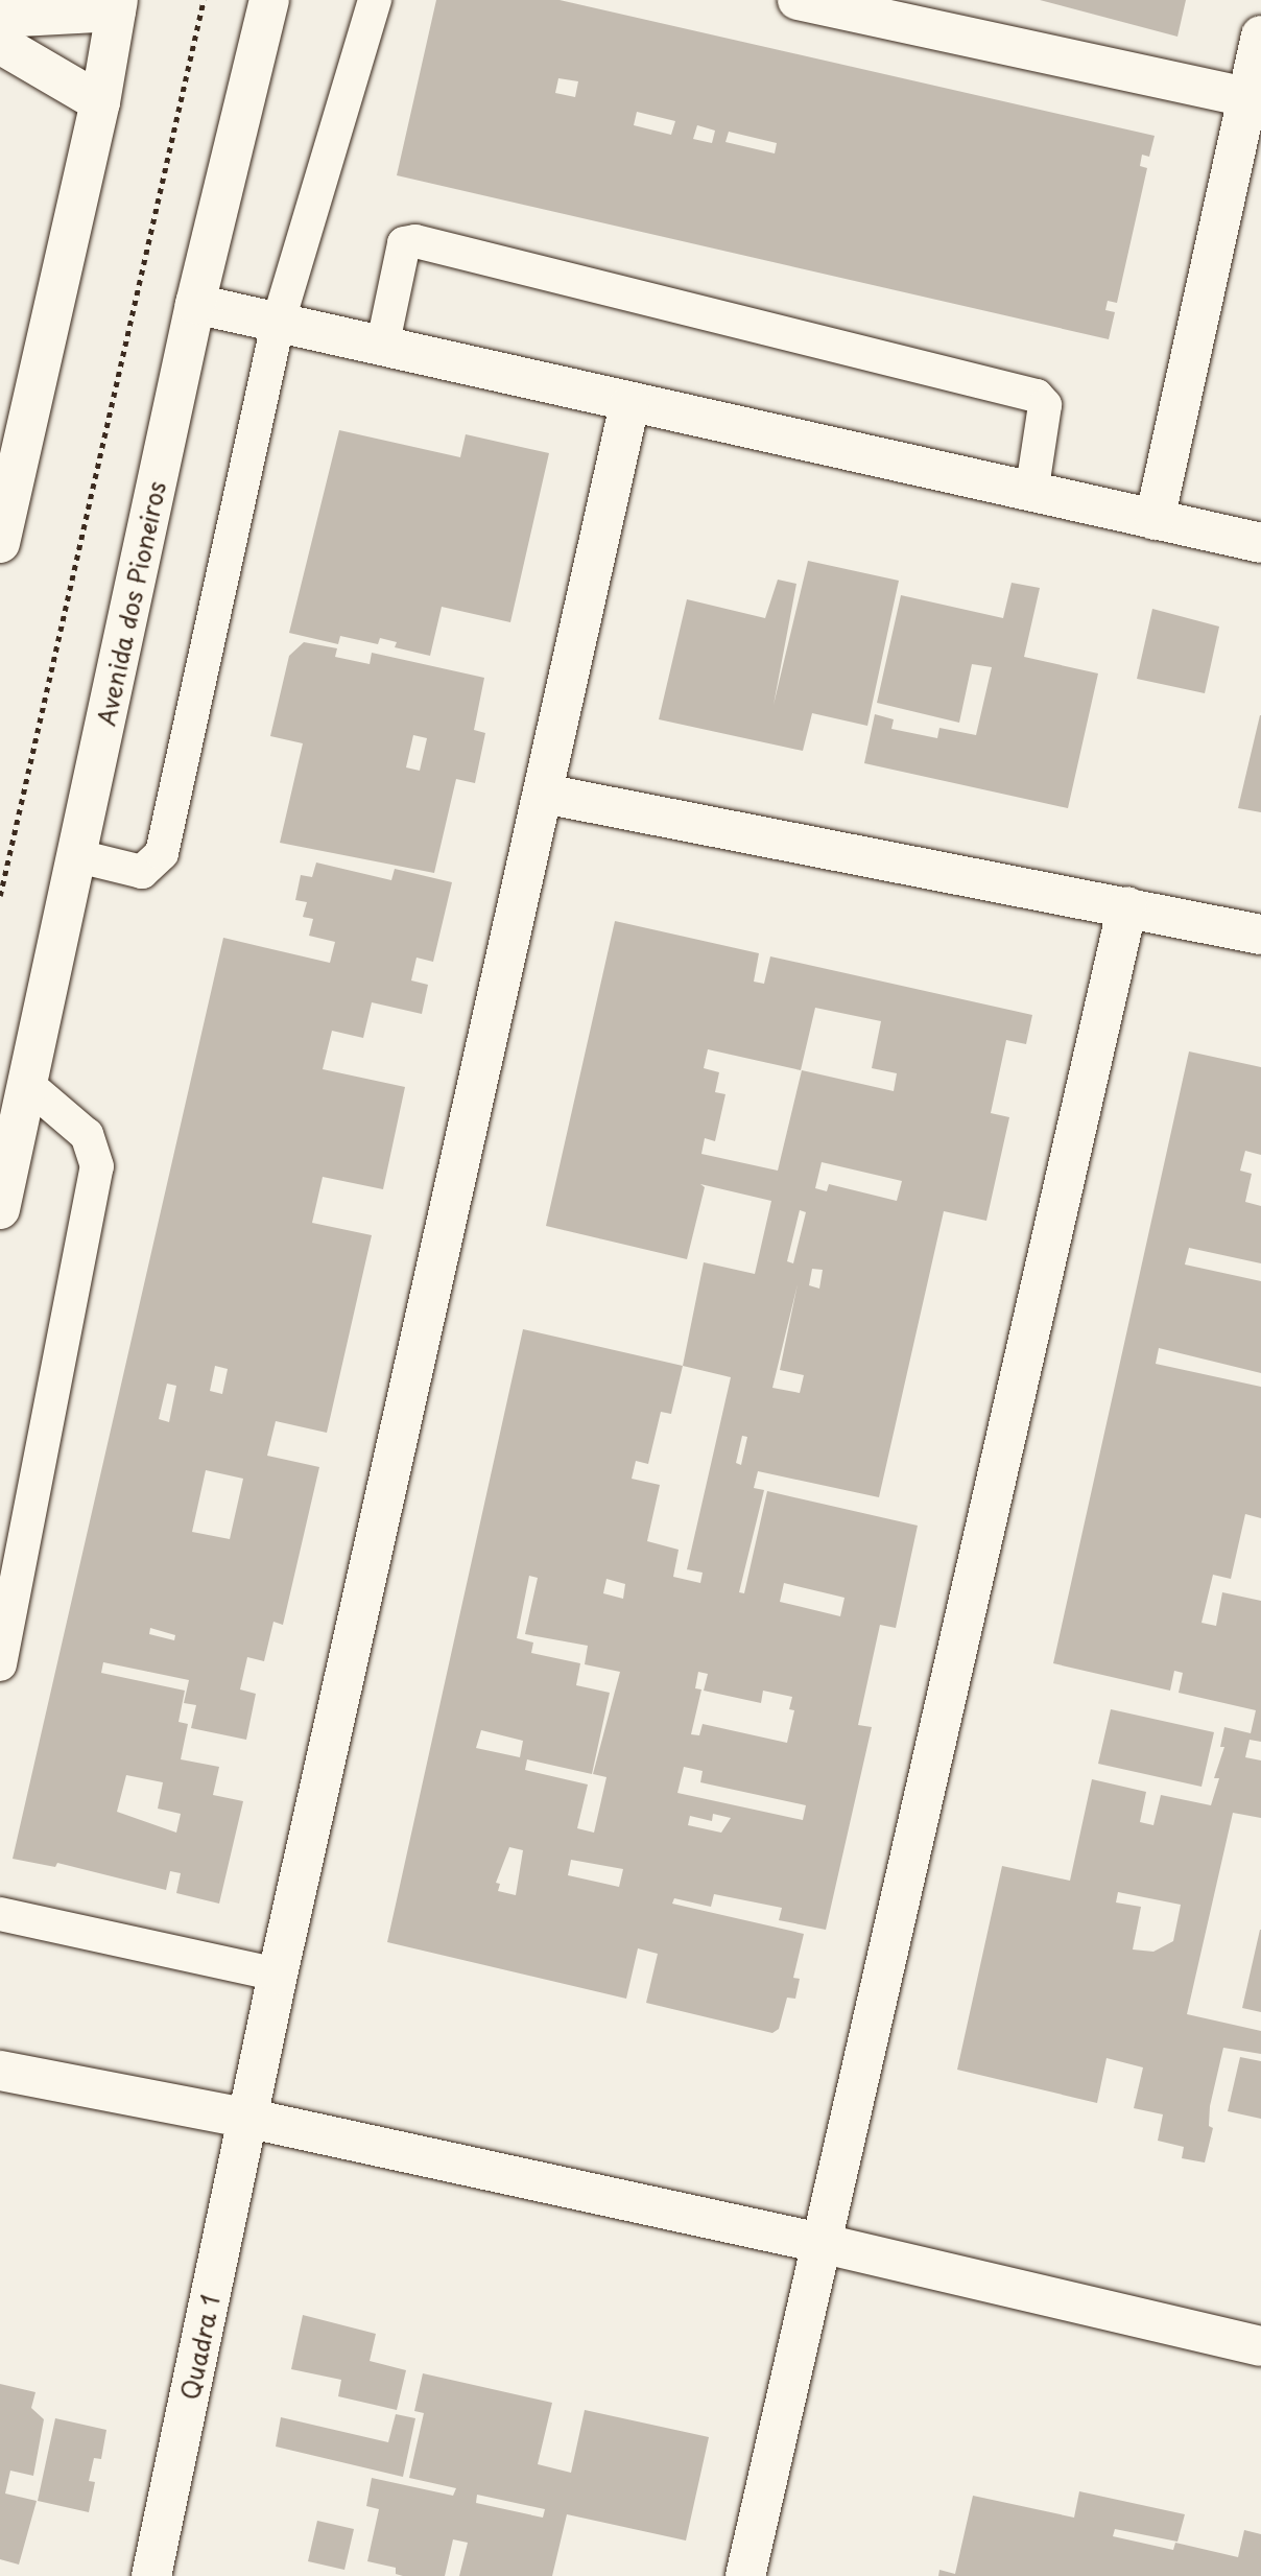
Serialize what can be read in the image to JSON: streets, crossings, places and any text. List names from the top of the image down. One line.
{"streets":{"street":["Avenida dos Pioneiros","Quadra 1"]}}
